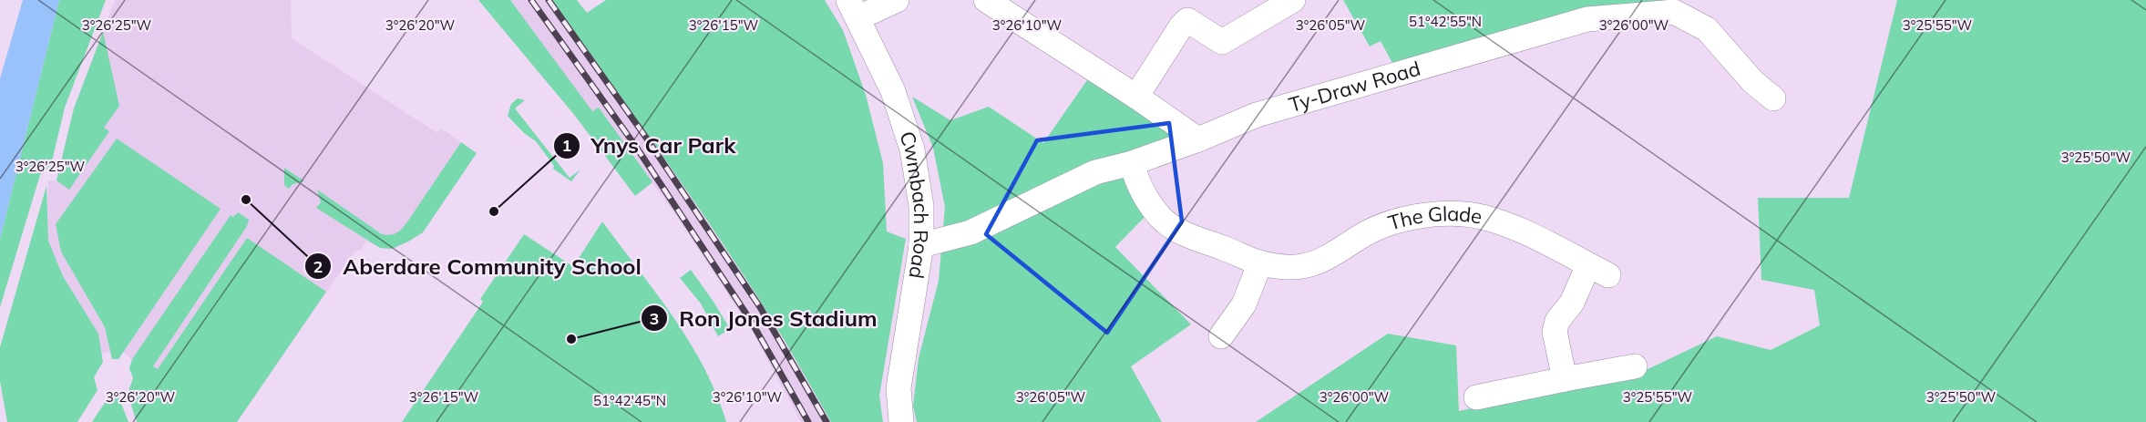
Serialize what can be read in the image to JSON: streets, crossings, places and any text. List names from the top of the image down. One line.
{"streets":{"street":["Ty-Draw Road","Cwmbach Road","The Glade"]},"crossings":[["Ty-Draw Road","Cwmbach Road"],["Ty-Draw Road","The Glade"]],"places":["Aberdare Community School","Ynys Car Park","Ron Jones Stadium"],"coordinates":["51°42'55\"N","3°26'25\"W","3°26'20\"W","3°26'15\"W","3°26'10\"W","3°26'05\"W","3°26'00\"W","3°25'55\"W","3°25'50\"W","51°42'45\"N"]}
